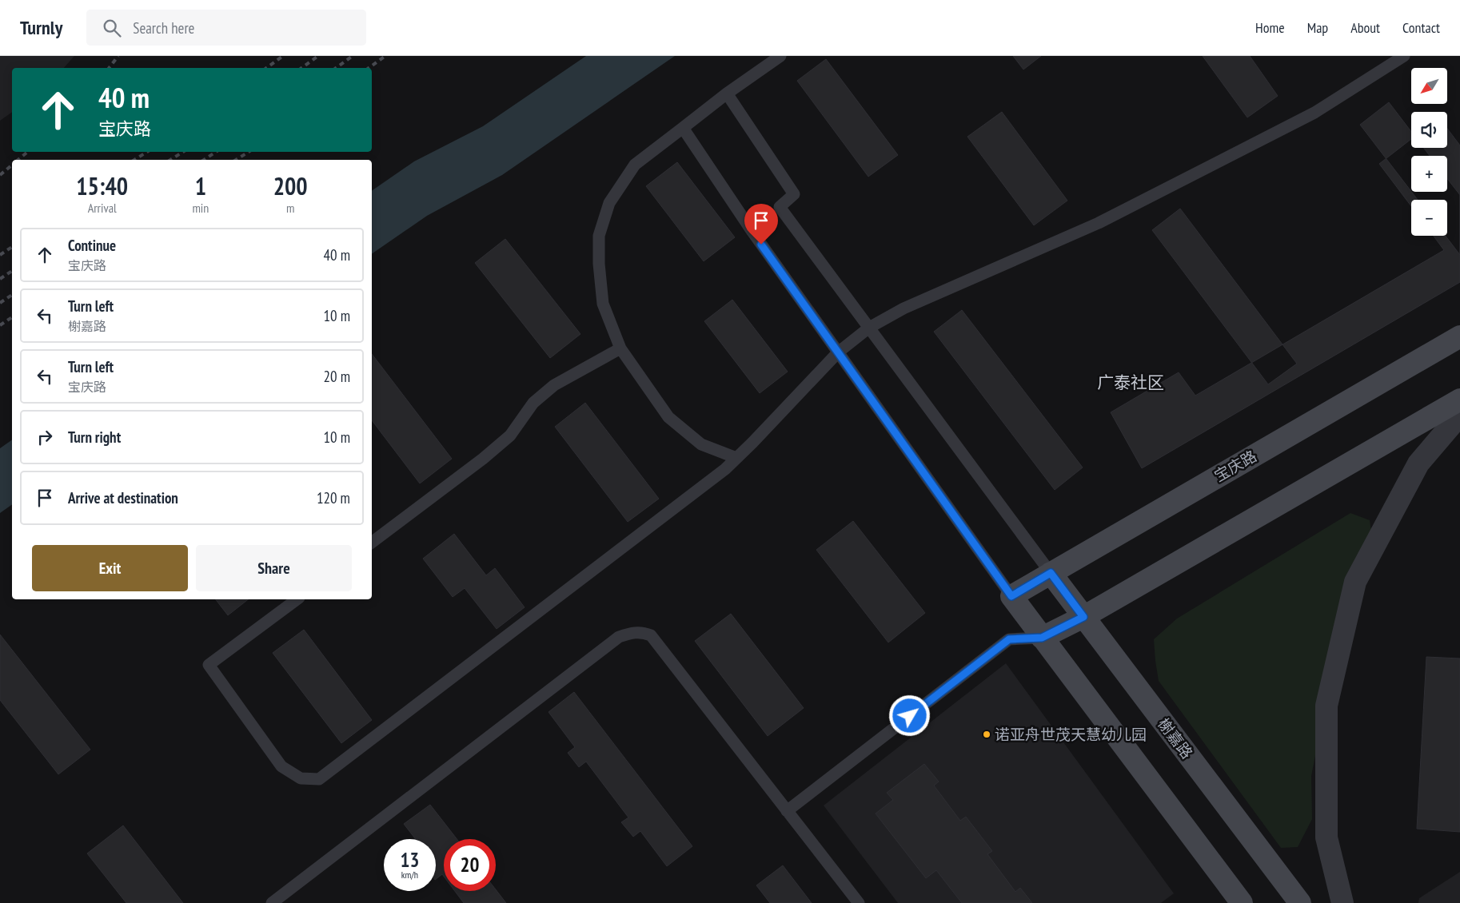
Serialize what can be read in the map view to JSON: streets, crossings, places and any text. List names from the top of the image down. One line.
{"streets":{"main road":["宝庆路","榭嘉路"]},"crossings":[["宝庆路","榭嘉路"]],"districts":["广泰社区"],"places":["诺亚舟世茂天慧幼儿园"],"north":"bottom left","page":{"header":"Turnly","search":"Search here","nav":["Home","Map","About","Contact"],"map_buttons":["+","−"],"turn":["40 m","宝庆路"],"eta":["15:40","Arrival","1","min","200","m"],"list":[{"name":"Continue","note":"宝庆路","value":"40 m"},{"name":"Turn left","note":"榭嘉路","value":"10 m"},{"name":"Turn left","note":"宝庆路","value":"20 m"},{"name":"Turn right","value":"10 m"},{"name":"Arrive at destination","value":"120 m"}],"buttons":["Exit","Share"],"speed":"13 km/h","limit":"20"}}
